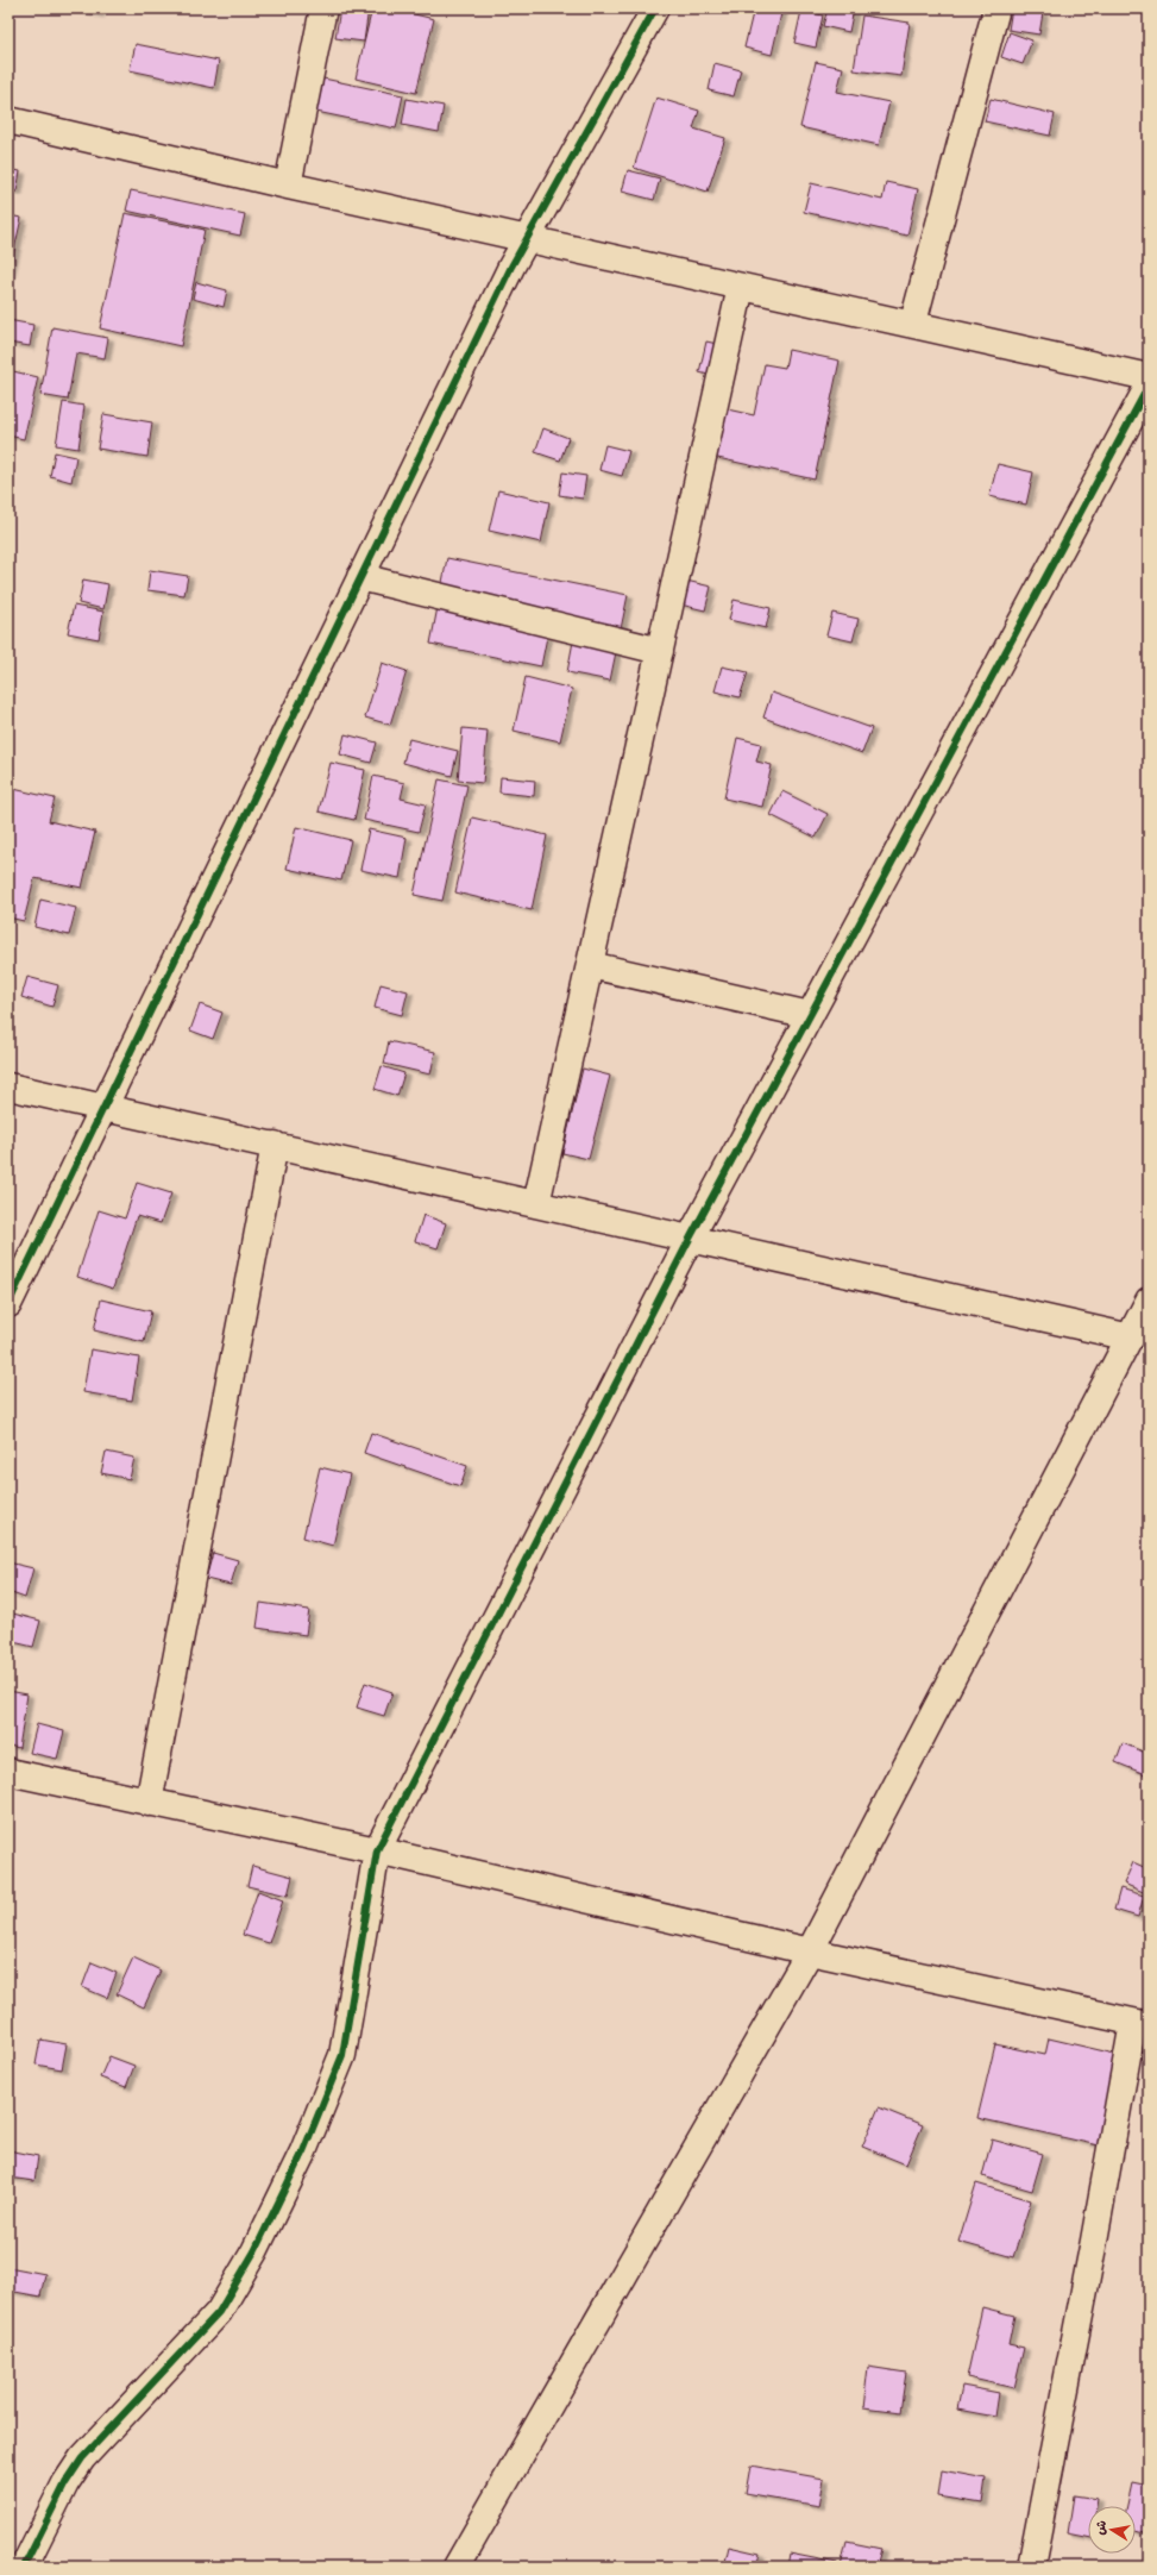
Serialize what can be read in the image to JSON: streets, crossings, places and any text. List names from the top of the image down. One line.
{"north":"left"}
